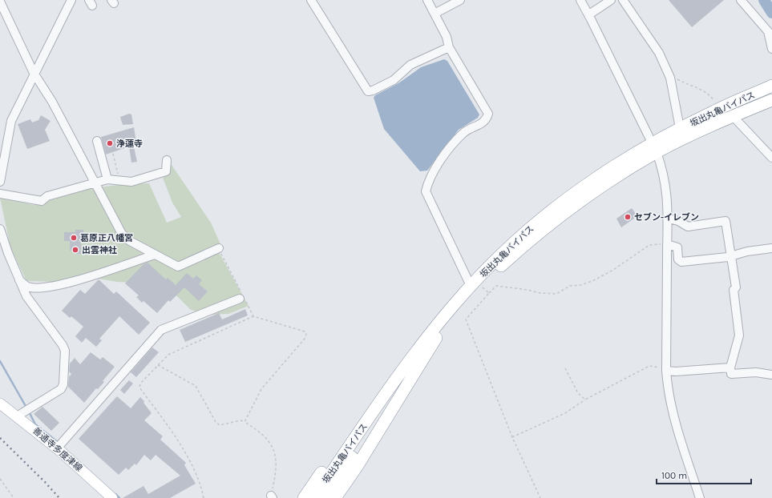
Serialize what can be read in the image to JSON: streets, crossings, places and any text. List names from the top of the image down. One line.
{"streets":{"highway":["坂出丸亀バイパス"],"main road":["善通寺多度津線"]},"places":["浄蓮寺","セブン-イレブン","葛原正八幡宮","出雲神社"],"scale_bar":"100 m"}
